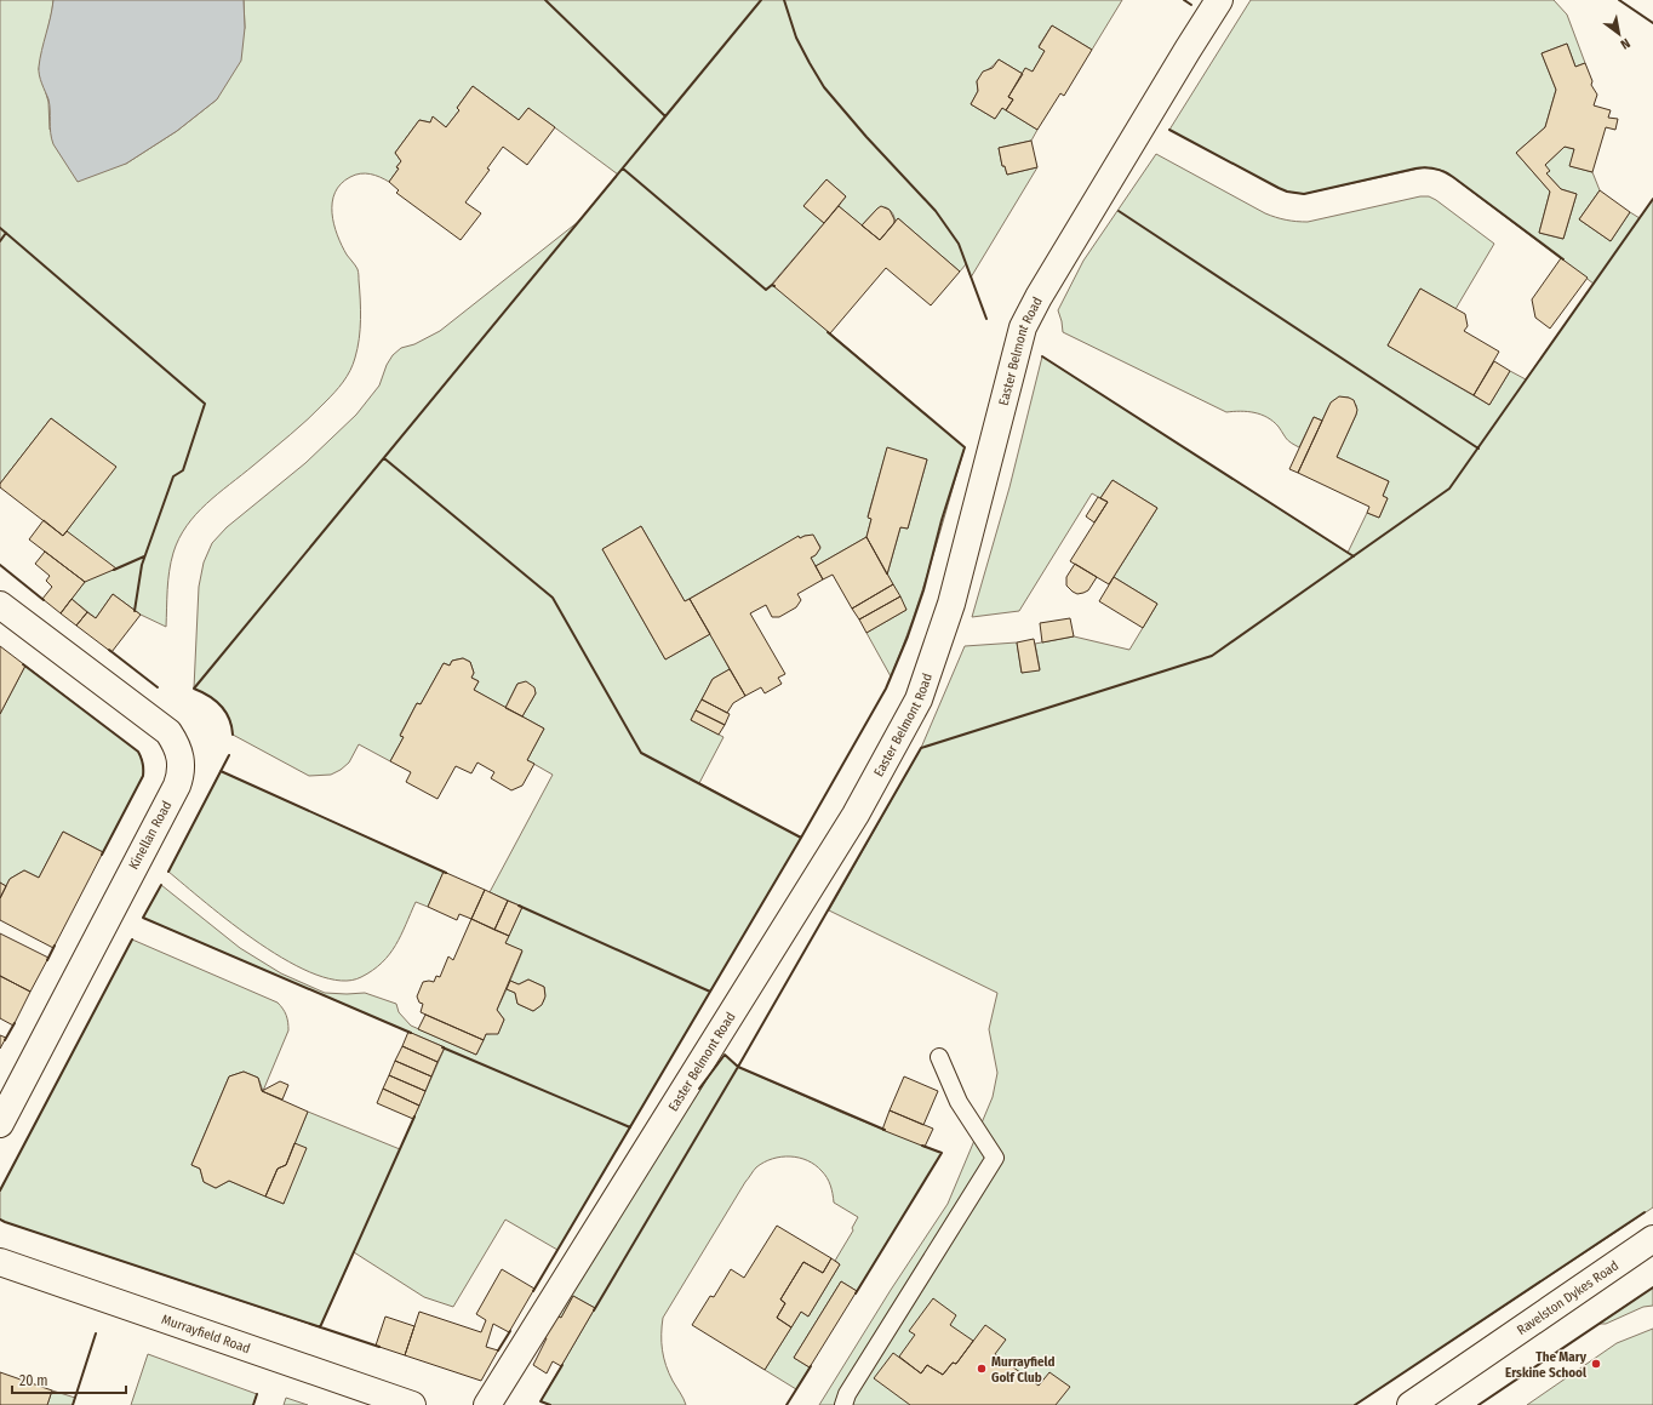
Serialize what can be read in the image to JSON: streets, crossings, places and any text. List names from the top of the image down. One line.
{"streets":{"street":["Easter Belmont Road","Kinellan Road","Ravelston Dykes Road","Murrayfield Road"]},"places":["The Mary Erskine School","Murrayfield Golf Club"],"scale_bar":"20 m","north":"bottom right"}
